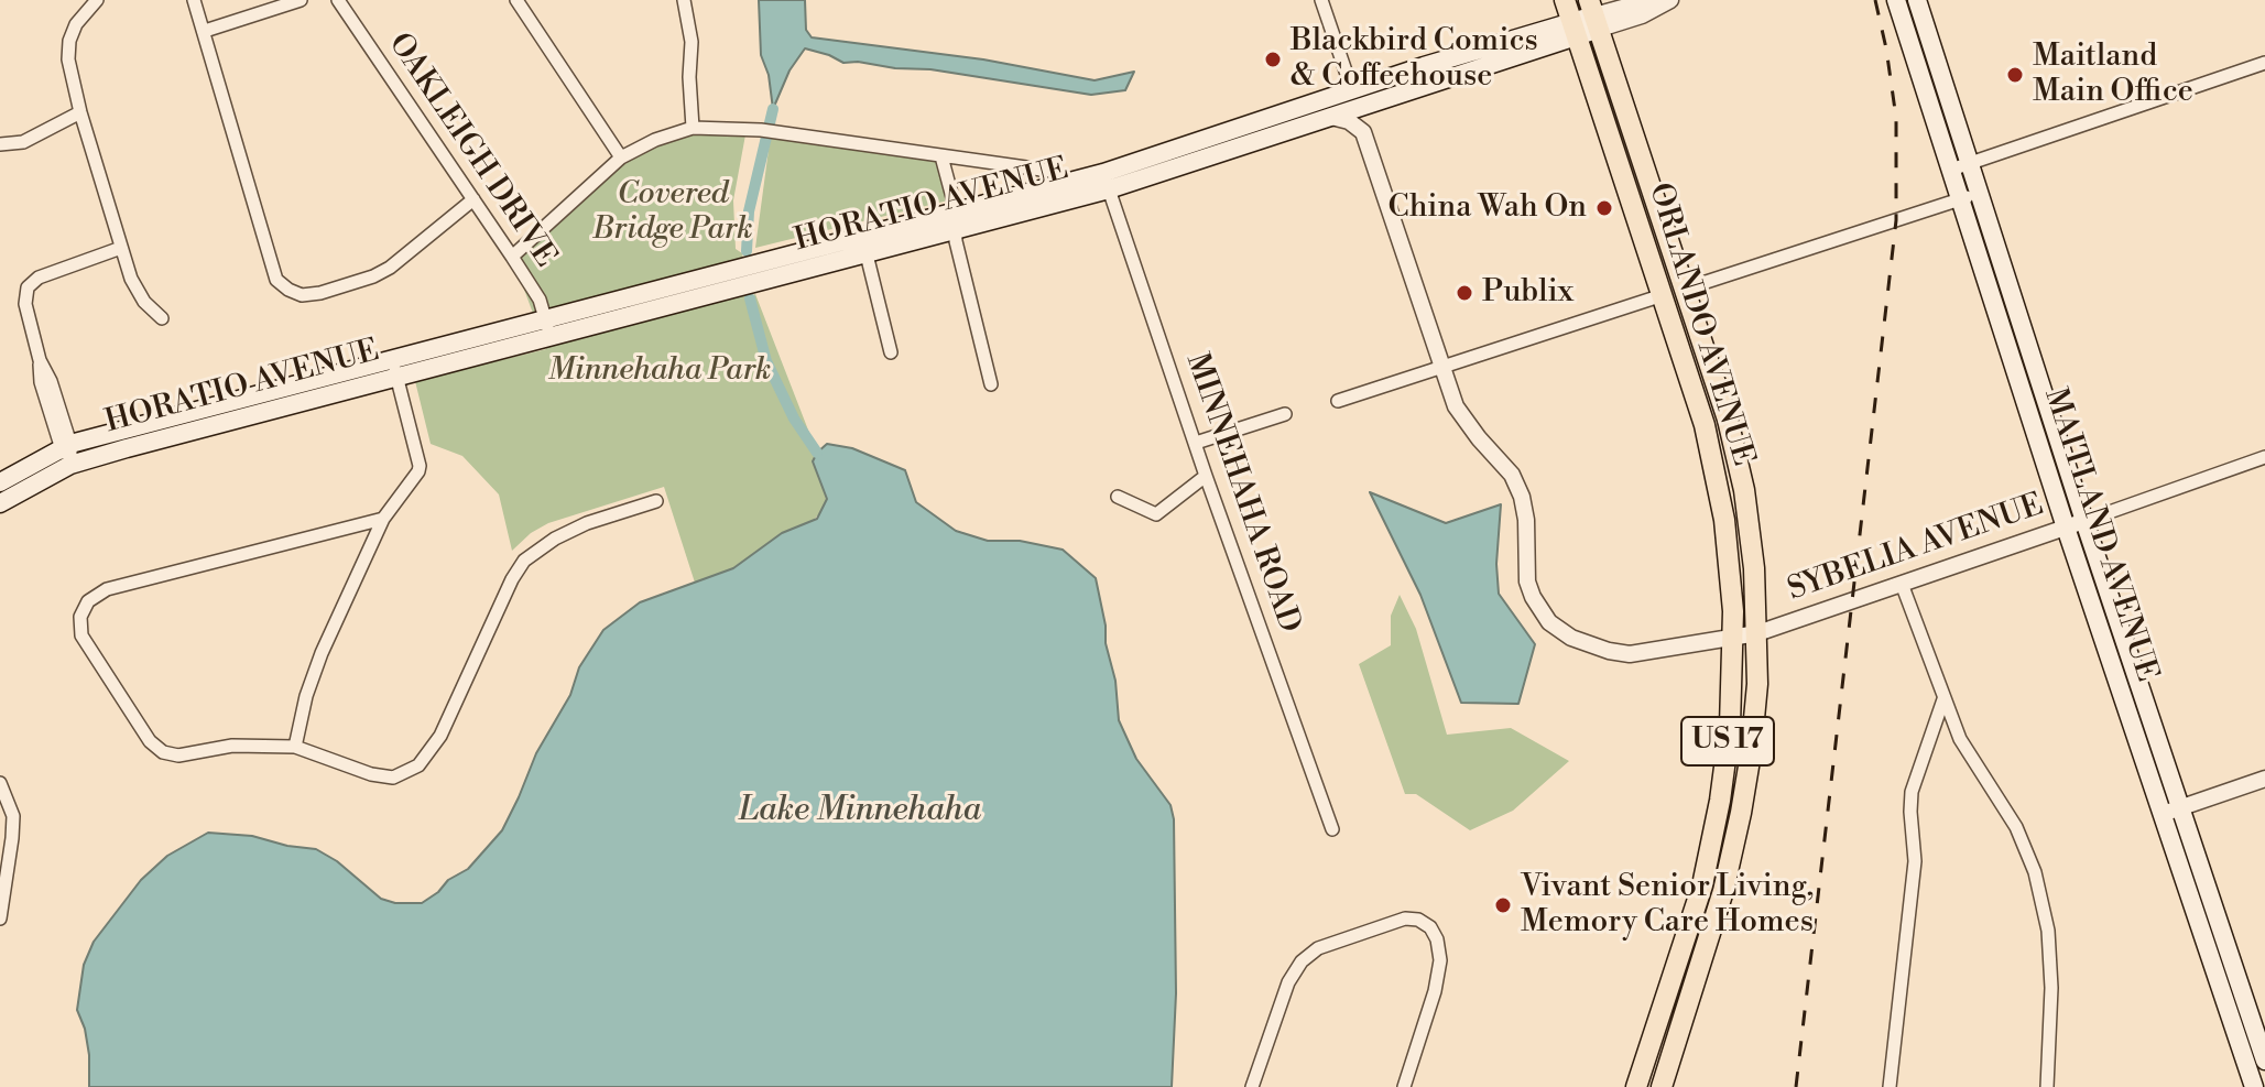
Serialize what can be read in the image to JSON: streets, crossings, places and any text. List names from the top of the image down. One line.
{"streets":{"main road":["HORATIO AVENUE","ORLANDO AVENUE","MAITLAND AVENUE","US 17"],"street":["OAKLEIGH DRIVE","MINNEHAHA ROAD","SYBELIA AVENUE"]},"crossings":[["OAKLEIGH DRIVE","HORATIO AVENUE"],["HORATIO AVENUE","ORLANDO AVENUE"],["HORATIO AVENUE","MINNEHAHA ROAD"],["ORLANDO AVENUE","SYBELIA AVENUE"],["MAITLAND AVENUE","SYBELIA AVENUE"]],"water":["Lake Minnehaha"],"parks":["Covered Bridge Park","Minnehaha Park"],"places":["Blackbird Comics & Coffeehouse","Maitland Main Office","China Wah On","Publix","Vivant Senior Living, Memory Care Homes"]}
